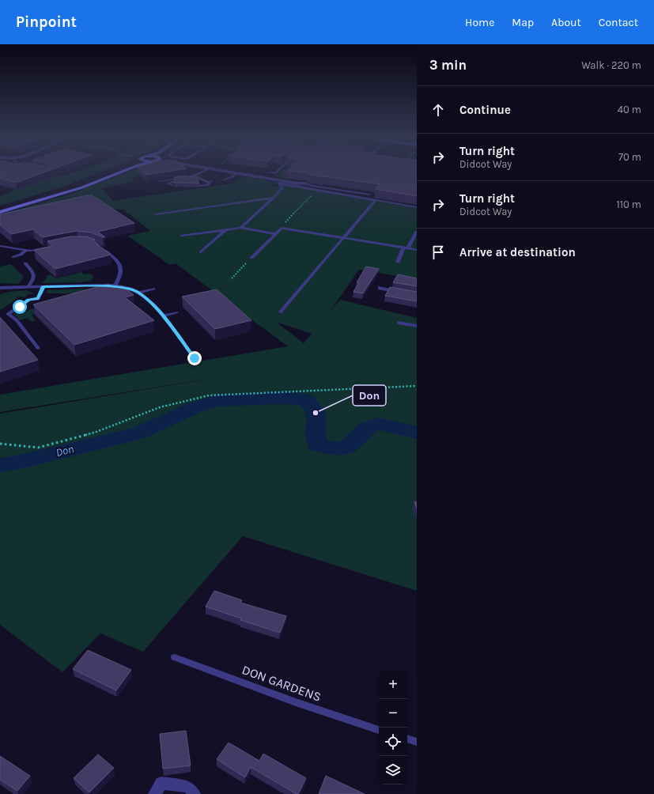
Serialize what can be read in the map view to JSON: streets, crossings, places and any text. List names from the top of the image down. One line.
{"streets":{"lane":["DON GARDENS"]},"water":["Don"],"places":["Don"],"page":{"header":"Pinpoint","nav":["Home","Map","About","Contact"],"heading":["3 min","Walk · 220 m"],"list":[["Continue","40 m"],["Turn right","Didcot Way","70 m"],["Turn right","Didcot Way","110 m"],"Arrive at destination"],"map_buttons":["+","−"]}}
